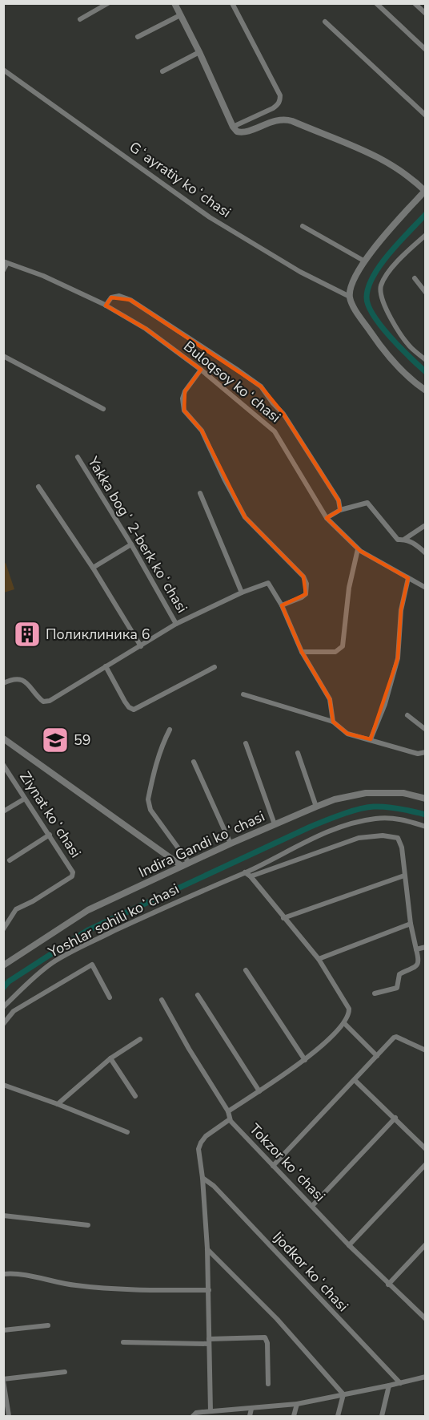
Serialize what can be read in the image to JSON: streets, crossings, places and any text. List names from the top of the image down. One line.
{"streets":{"street":["Gʻayratiy koʻchasi","Buloqsoy koʻchasi","Yakka bogʻ 2-berk koʻchasi","Ziynat koʻchasi","Indira Gandi koʻchasi","Yoshlar sohili koʻchasi","Tokzor koʻchasi","Ijodkor koʻchasi"]},"places":{"building":["Поликлиника 6"],"school or university":["59"]}}
